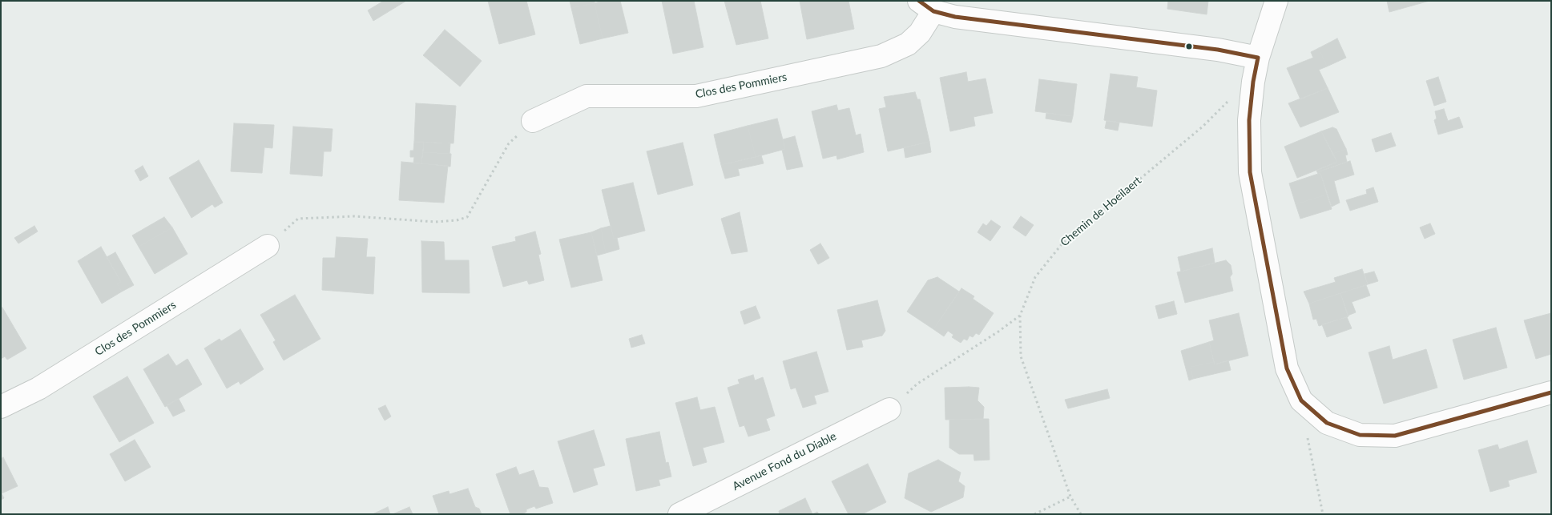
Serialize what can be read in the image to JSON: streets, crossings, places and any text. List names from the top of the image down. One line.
{"streets":{"street":["Clos des Pommiers","Avenue Fond du Diable"],"path":["Chemin de Hoeilaert"]}}
